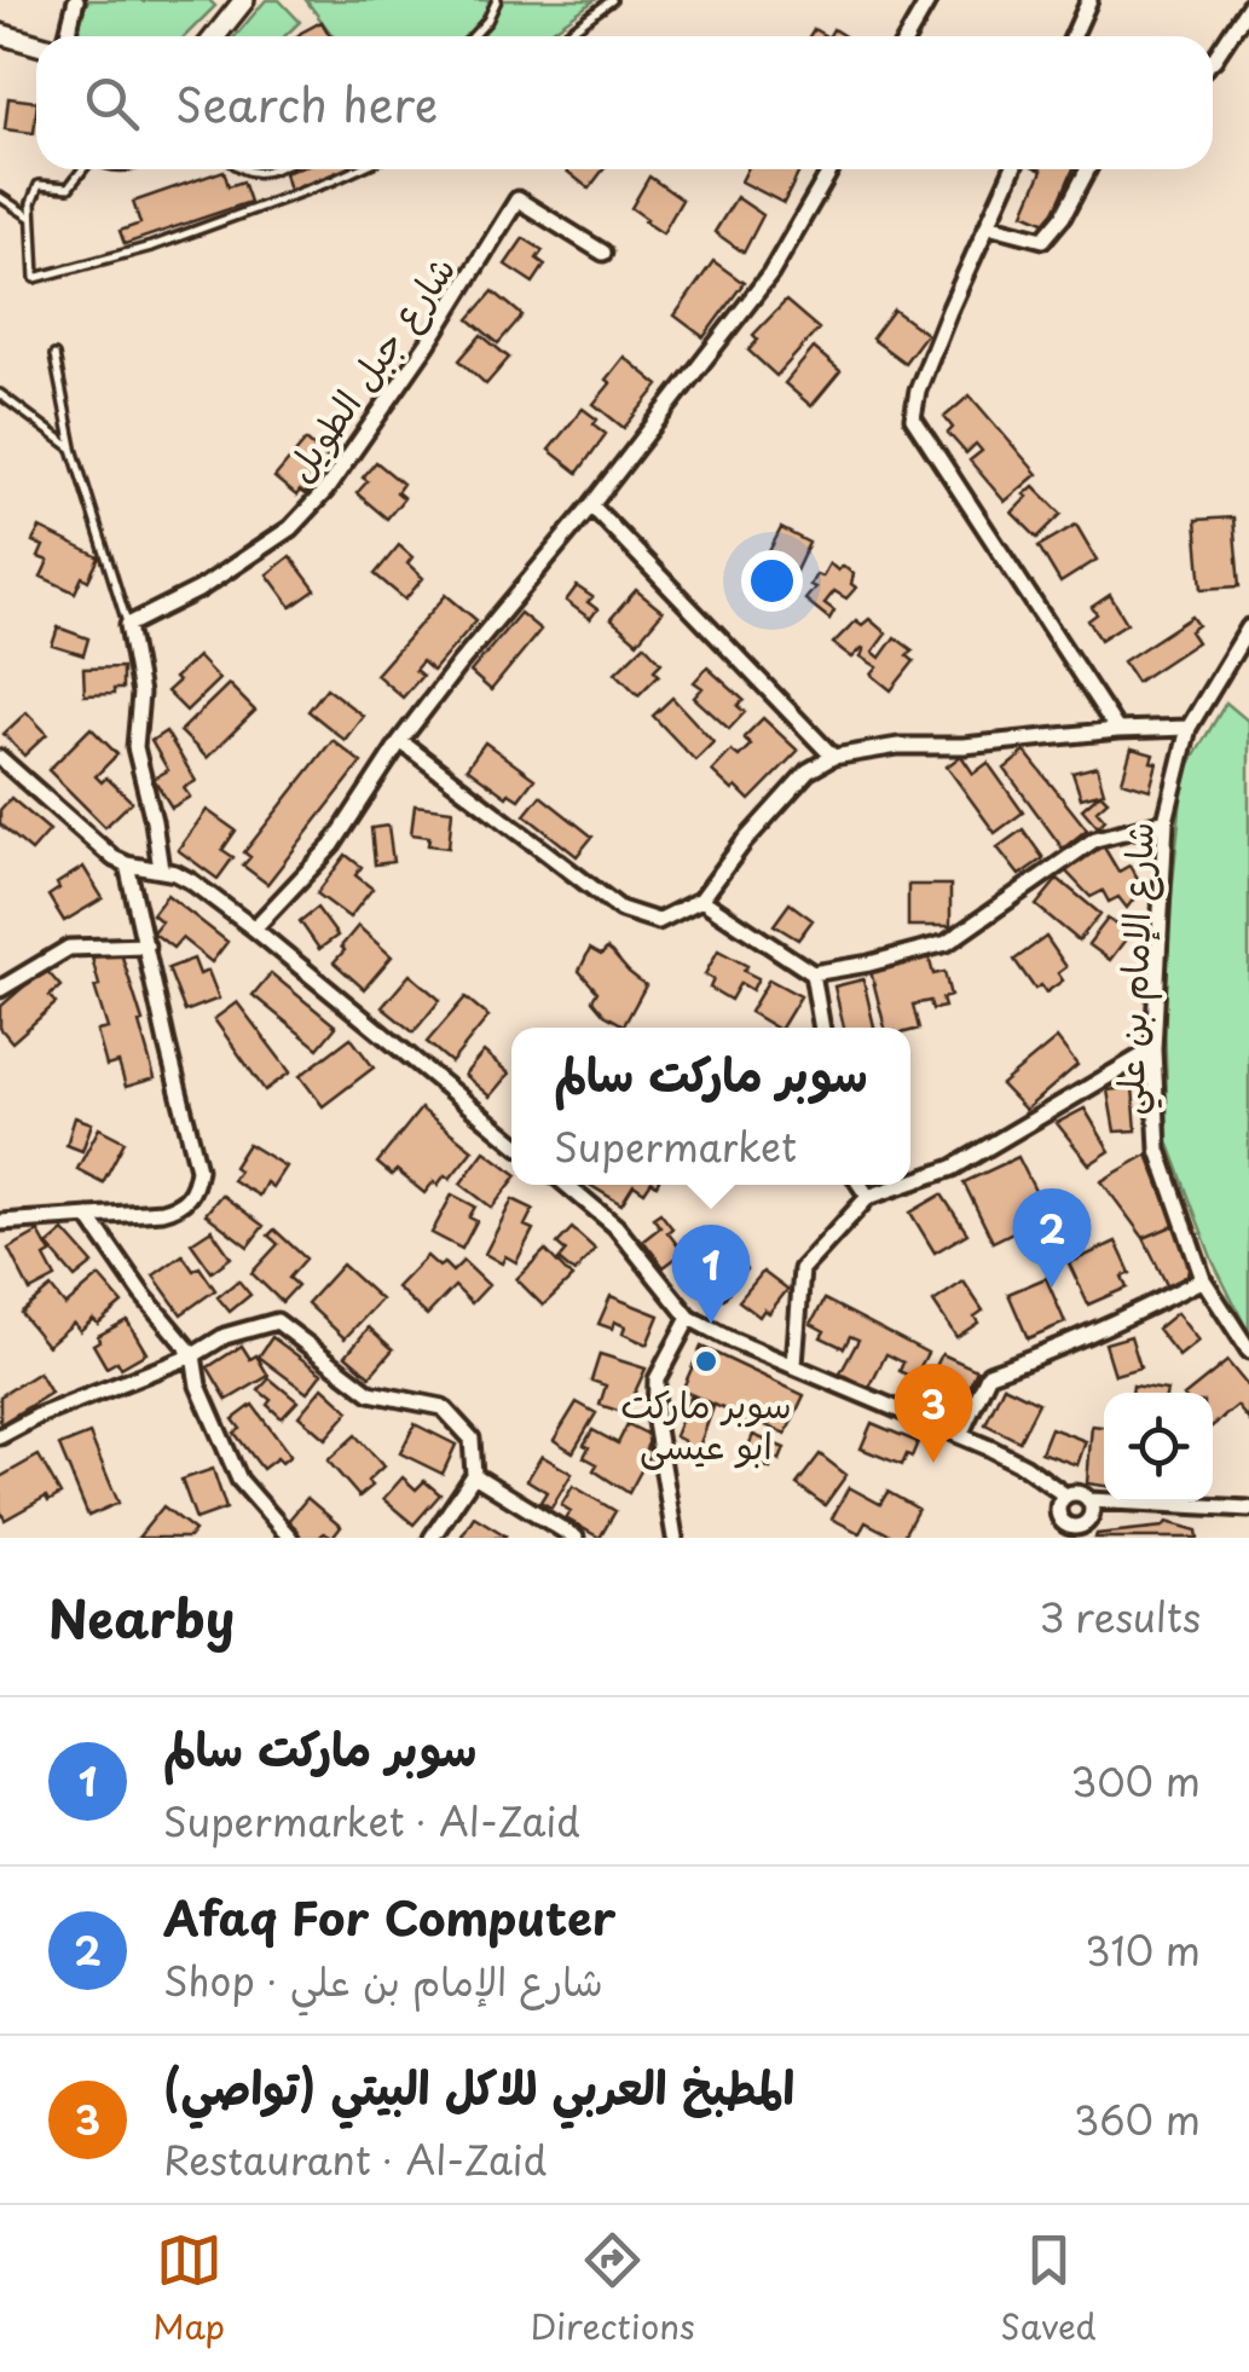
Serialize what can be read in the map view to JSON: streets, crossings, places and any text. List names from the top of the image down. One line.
{"streets":{"street":["شارع جبل الطويل","شارع الإمام بن علي"]},"places":["سوبر ماركت ابو عيسی"],"page":{"search":"Search here","popup":["سوبر ماركت سالم","Supermarket"],"pins":["2","1","3"],"heading":["Nearby","3 results"],"list":[{"mark":"1","name":"سوبر ماركت سالم","note":"Supermarket · Al-Zaid","value":"300 m"},{"mark":"2","name":"Afaq For Computer","note":"Shop · شارع الإمام بن علي","value":"310 m"},{"mark":"3","name":"المطبخ العربي للاكل البيتي (تواصي)","note":"Restaurant · Al-Zaid","value":"360 m"}],"nav":["Map","Directions","Saved"]}}
